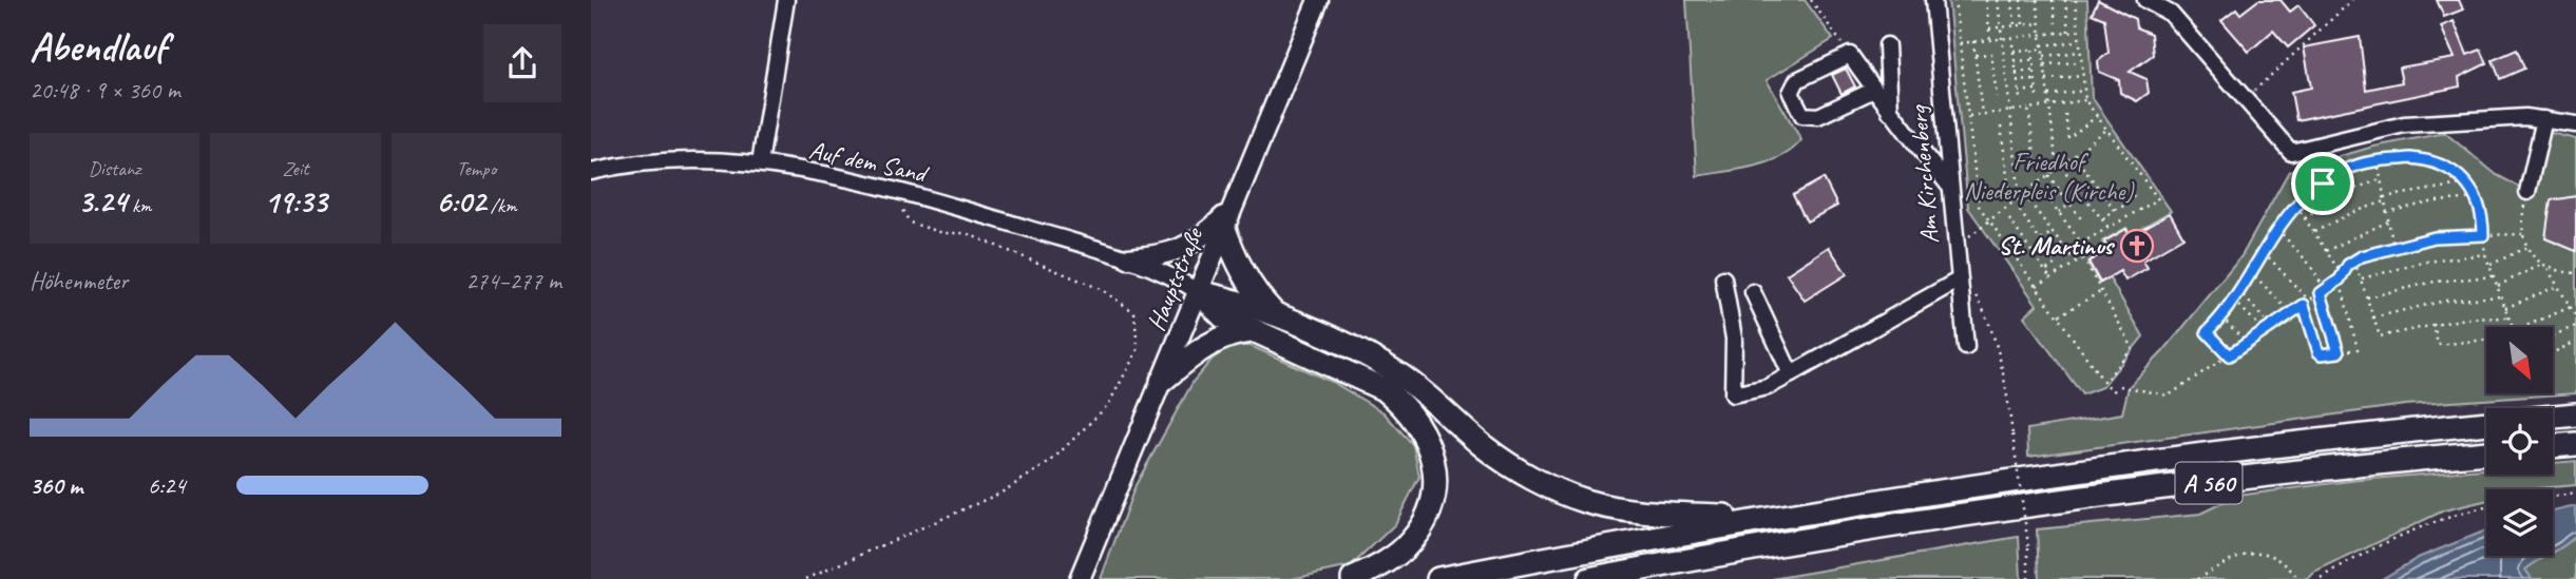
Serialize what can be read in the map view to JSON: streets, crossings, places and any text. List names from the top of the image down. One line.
{"streets":{"highway":["A 560"],"main road":["Hauptstraße"],"street":["Auf dem Sand","Am Kirchenberg"]},"crossings":[["Auf dem Sand","Hauptstraße"]],"parks":["Friedhof Niederpleis (Kirche)"],"places":{"church":["St. Martinus"]},"north":"bottom right","page":{"heading":["Abendlauf","20:48 · 9 × 360 m"],"stats":[["Distanz","3.24 km"],["Zeit","19:33"],["Tempo","6:02 /km"]],"chart":["Höhenmeter","274–277 m"],"list":[{"name":"360 m","note":"6:24"}]}}
